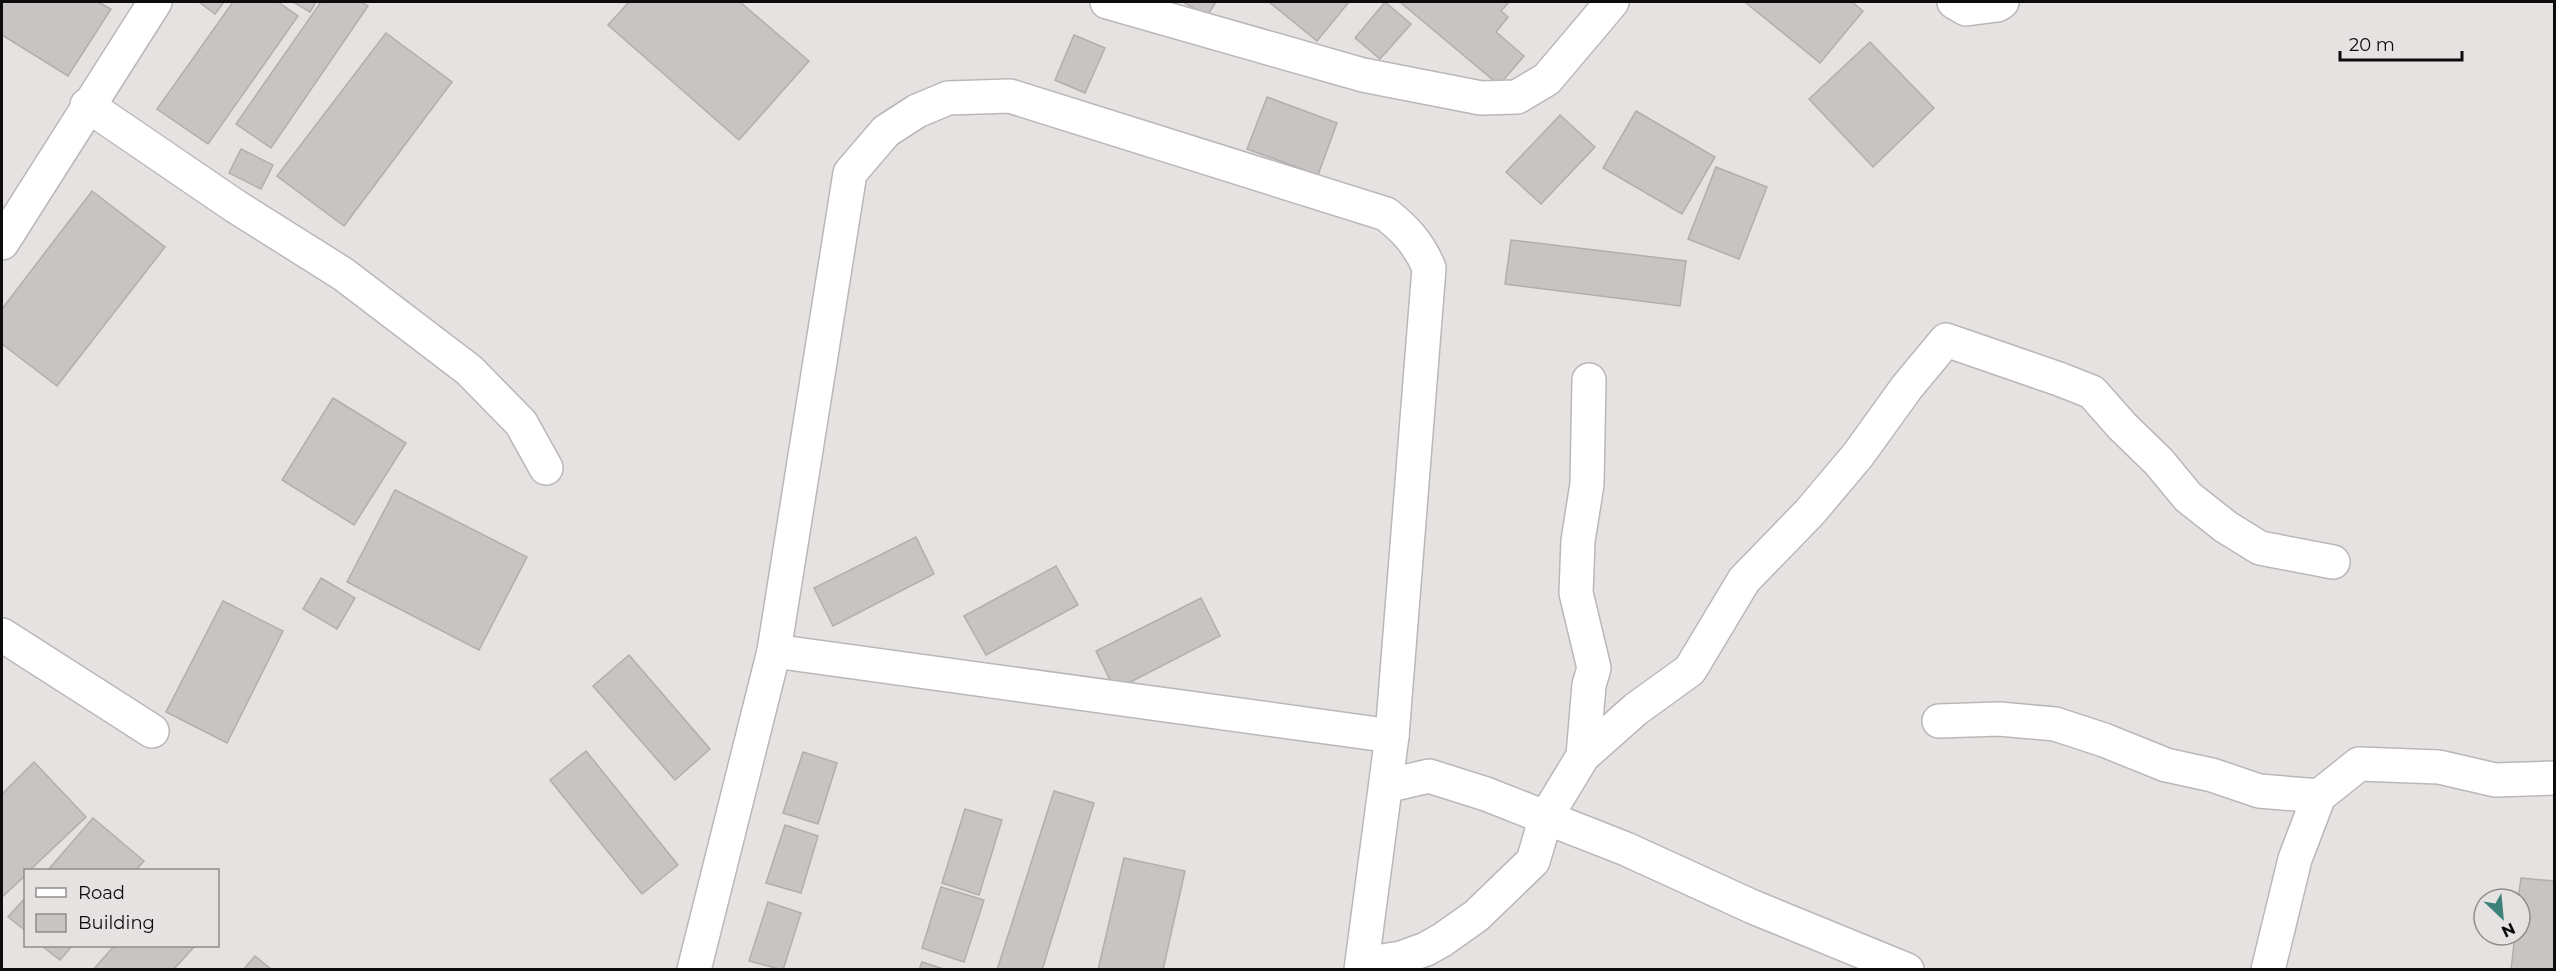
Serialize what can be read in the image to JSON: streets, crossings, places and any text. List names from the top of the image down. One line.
{"legend":["Road","Building"],"scale_bar":"20 m","north":"bottom right"}
